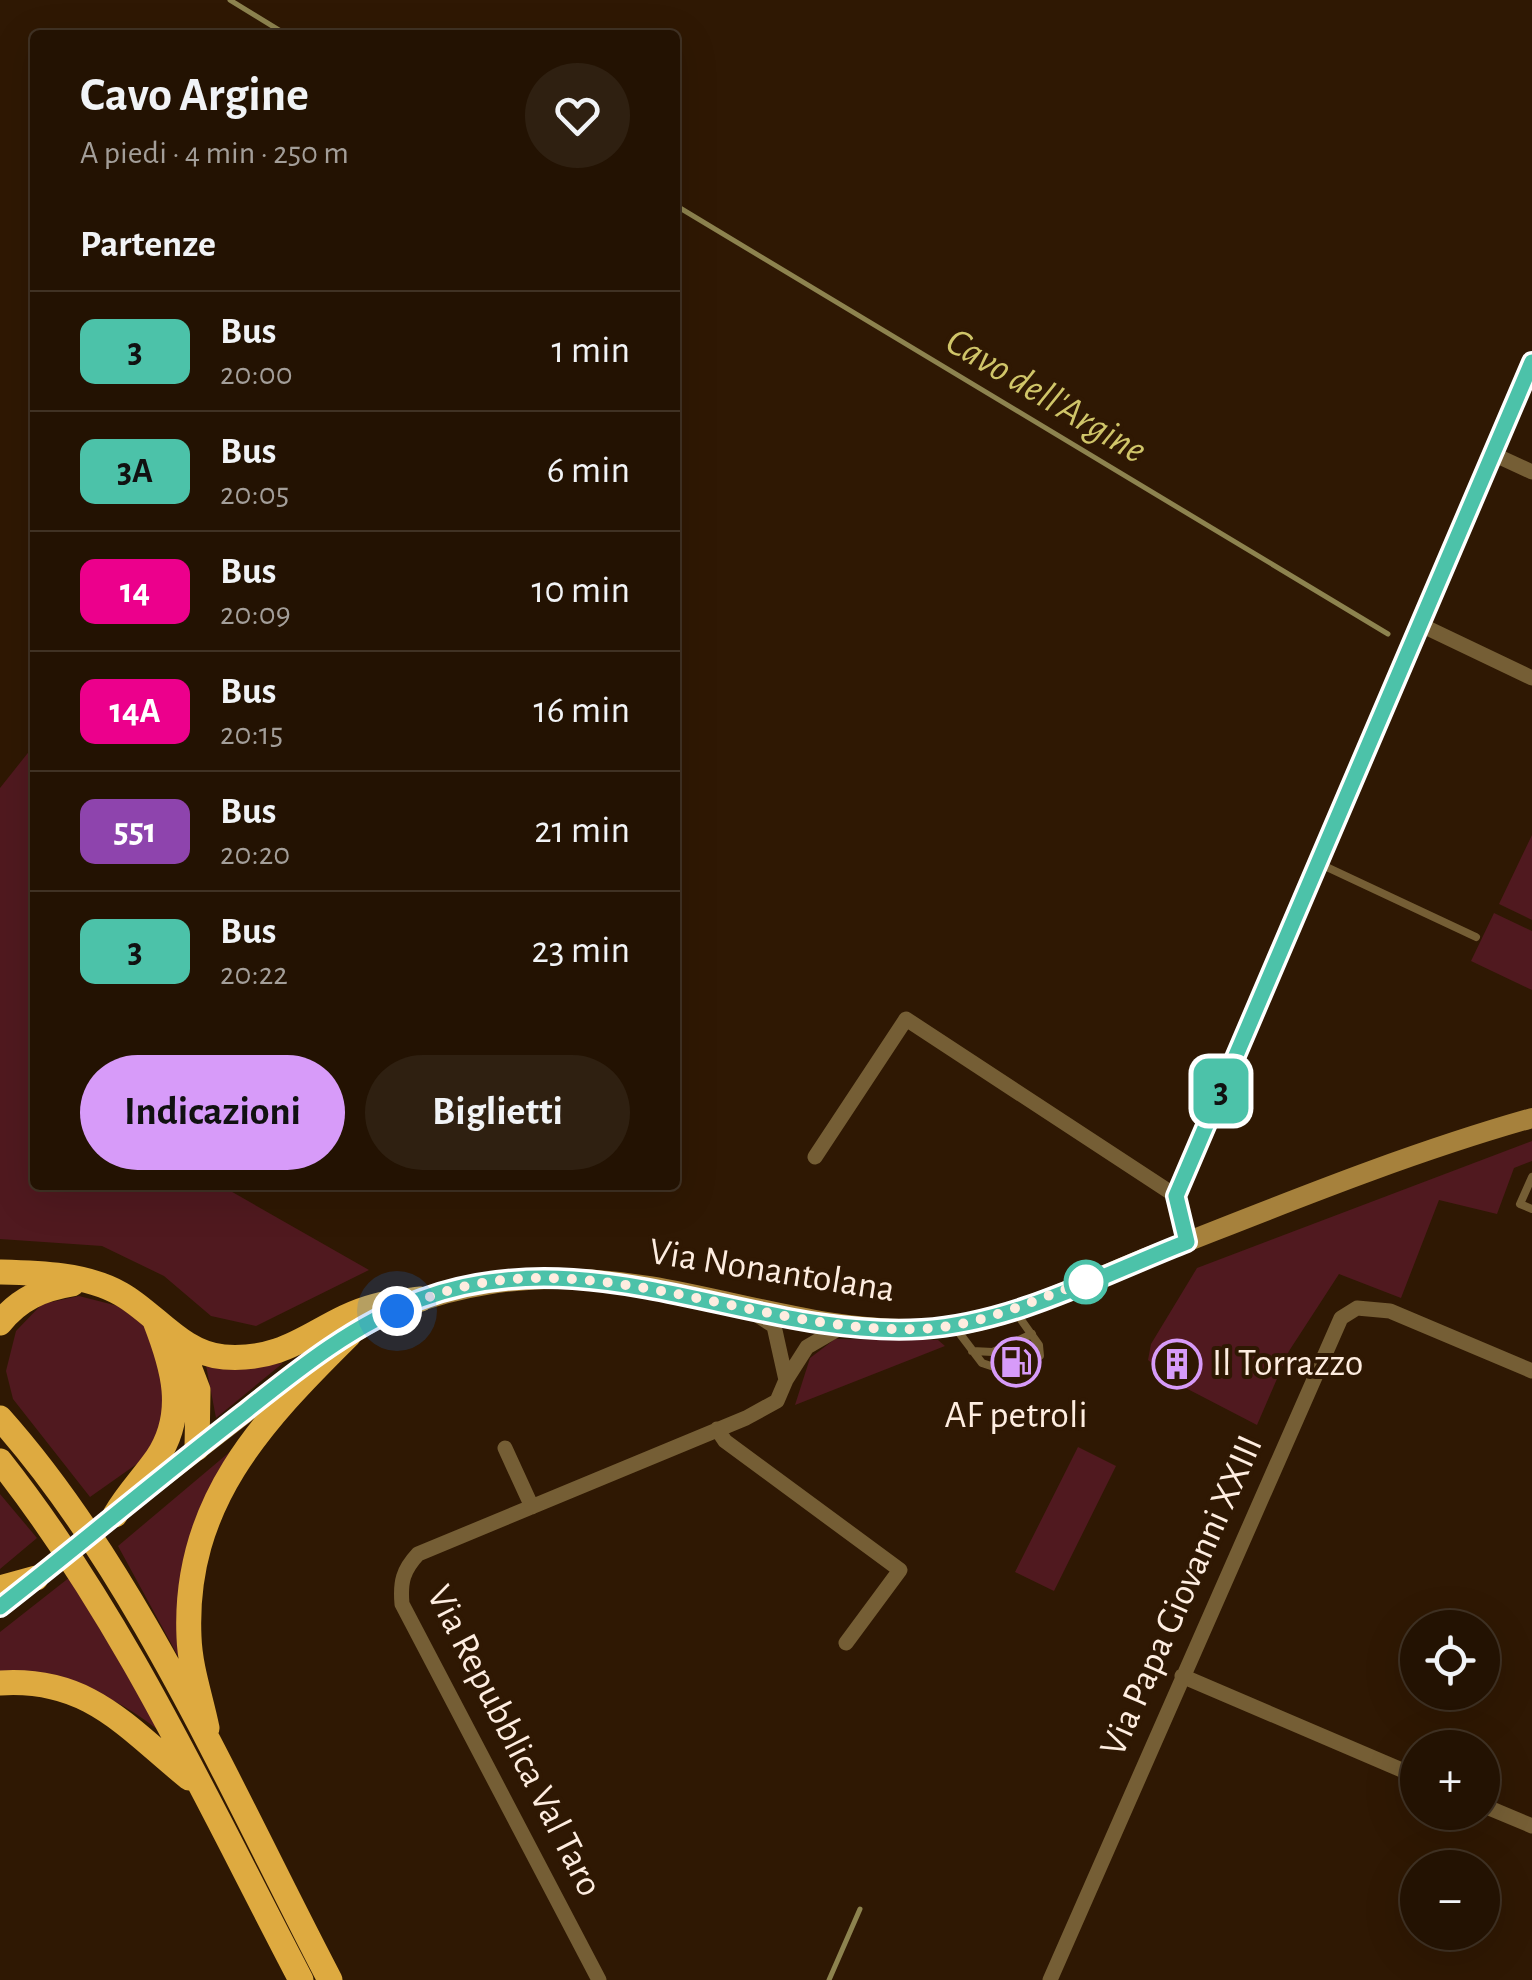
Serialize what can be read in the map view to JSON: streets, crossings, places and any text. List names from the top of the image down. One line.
{"streets":{"main road":["Via Nonantolana"],"street":["Via Papa Giovanni XXIII","Via Repubblica Val Taro"]},"crossings":[["Via Nonantolana","Via Repubblica Val Taro"]],"water":["Cavo dell'Argine"],"places":{"fuel station":["AF petroli"],"building":["Il Torrazzo"]},"lines":["bus line 3"],"page":{"on_map":"3","heading":[["Cavo Argine","A piedi · 4 min · 250 m"],"Partenze"],"list":[{"mark":"3","name":"Bus","note":"20:00","value":"1 min"},{"mark":"3A","name":"Bus","note":"20:05","value":"6 min"},{"mark":"14","name":"Bus","note":"20:09","value":"10 min"},{"mark":"14A","name":"Bus","note":"20:15","value":"16 min"},{"mark":"551","name":"Bus","note":"20:20","value":"21 min"},{"mark":"3","name":"Bus","note":"20:22","value":"23 min"}],"buttons":["Indicazioni","Biglietti"],"map_buttons":["+","−"]}}
